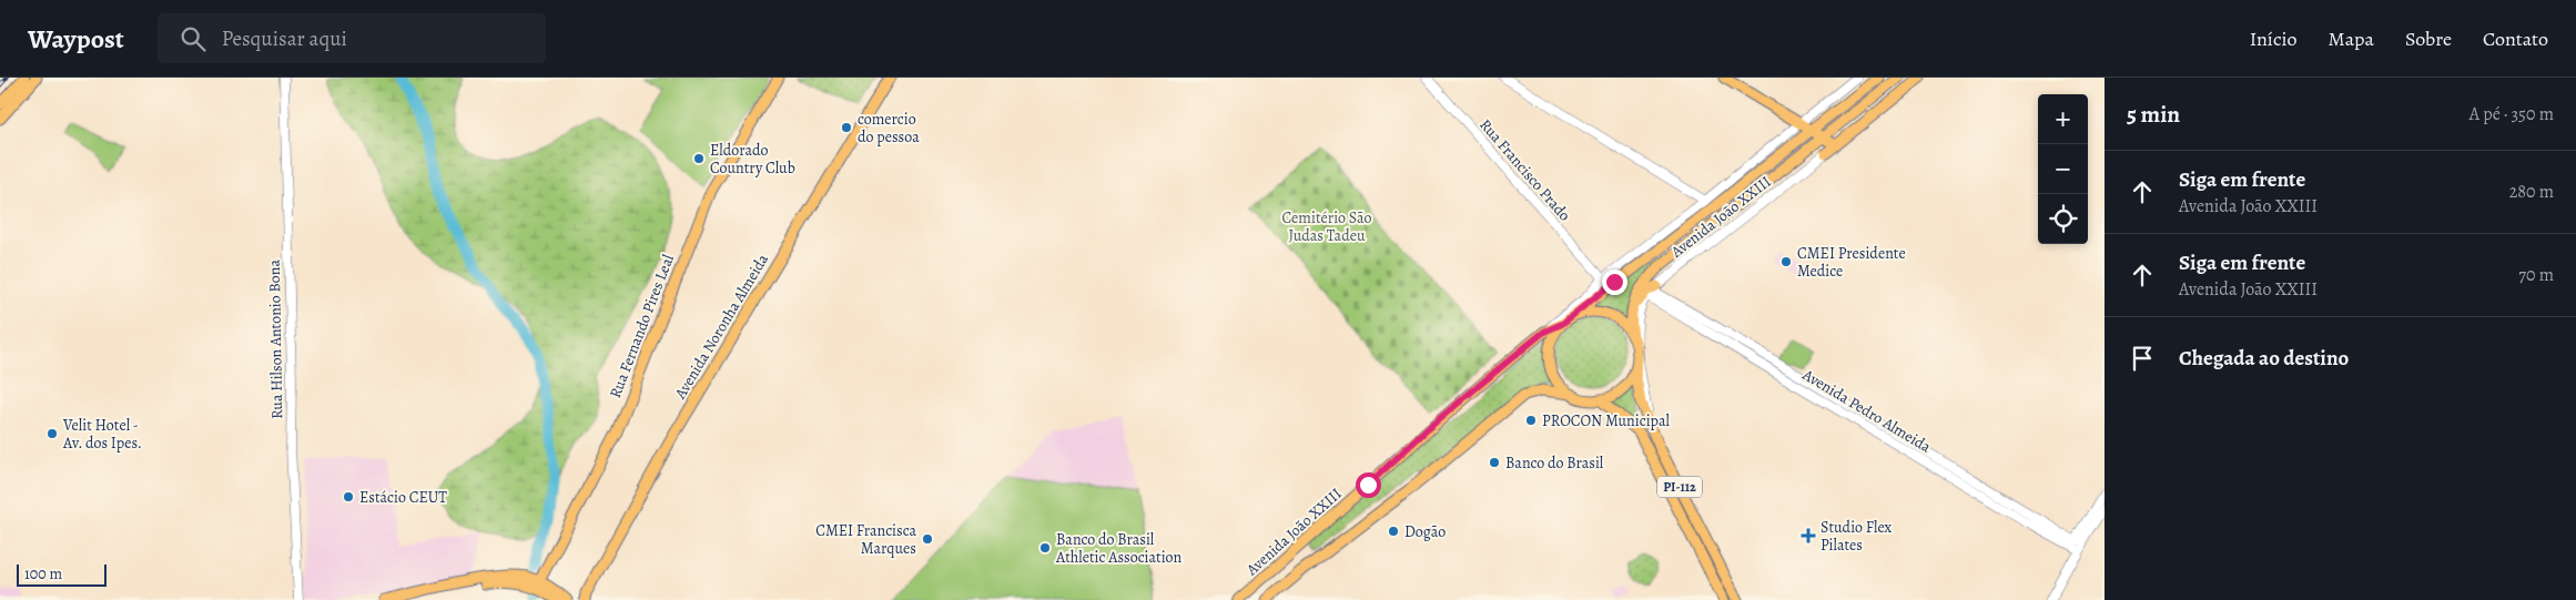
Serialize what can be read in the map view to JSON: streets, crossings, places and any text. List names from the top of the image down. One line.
{"streets":{"main road":["Avenida João XXIII","Rua Fernando Pires Leal","Avenida Noronha Almeida","PI-112"],"street":["Rua Francisco Prado","Rua Hilson Antonio Bona","Avenida Pedro Almeida"]},"crossings":[["Rua Francisco Prado","Avenida João XXIII"],["Avenida João XXIII","Avenida Pedro Almeida"],["Avenida João XXIII","PI-112"]],"parks":["Cemitério São Judas Tadeu"],"places":{"other":["comercio do pessoa","Eldorado Country Club","CMEI Presidente Medice","PROCON Municipal","Velit Hotel - Av. dos Ipes.","Banco do Brasil","Estácio CEUT","Dogão","CMEI Francisca Marques","Banco do Brasil Athletic Association"],"health":["Studio Flex Pilates"]},"scale_bar":"100 m","page":{"header":"Waypost","search":"Pesquisar aqui","nav":["Início","Mapa","Sobre","Contato"],"heading":["5 min","A pé · 350 m"],"map_buttons":["+","−"],"list":[["Siga em frente","Avenida João XXIII","280 m"],["Siga em frente","Avenida João XXIII","70 m"],"Chegada ao destino"],"scale":"100 m"}}
